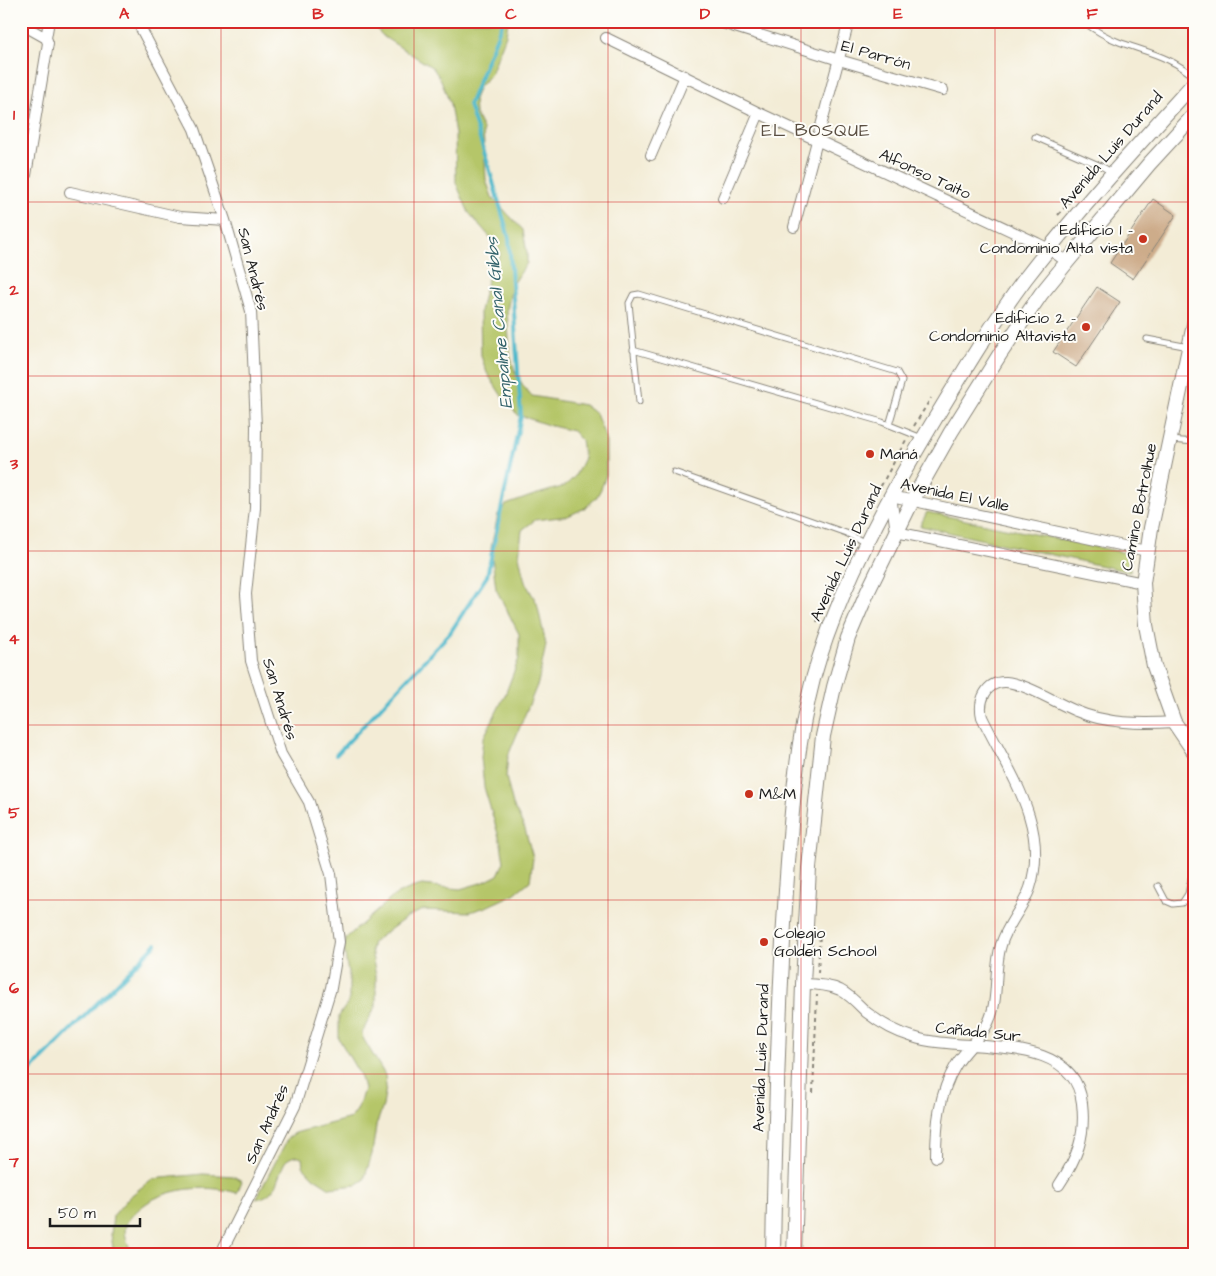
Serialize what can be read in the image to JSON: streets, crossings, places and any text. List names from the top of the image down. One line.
{"streets":{"street":["El Parrón","Avenida Luis Durand","Alfonso Taito","San Andrés","Avenida El Valle","Camino Botrolhue","Cañada Sur"]},"crossings":[["Avenida Luis Durand","Alfonso Taito"],["Avenida Luis Durand","Avenida El Valle"],["Avenida El Valle","Camino Botrolhue"]],"districts":["EL BOSQUE"],"water":["Empalme Canal Gibbs"],"places":["Edificio 1 - Condominio Alta vista","Edificio 2 - Condominio Altavista","Maná","M&M","Colegio Golden School"],"scale_bar":"50 m","grid":{"columns":["A","B","C","D","E","F"],"rows":["1","2","3","4","5","6","7"]}}
